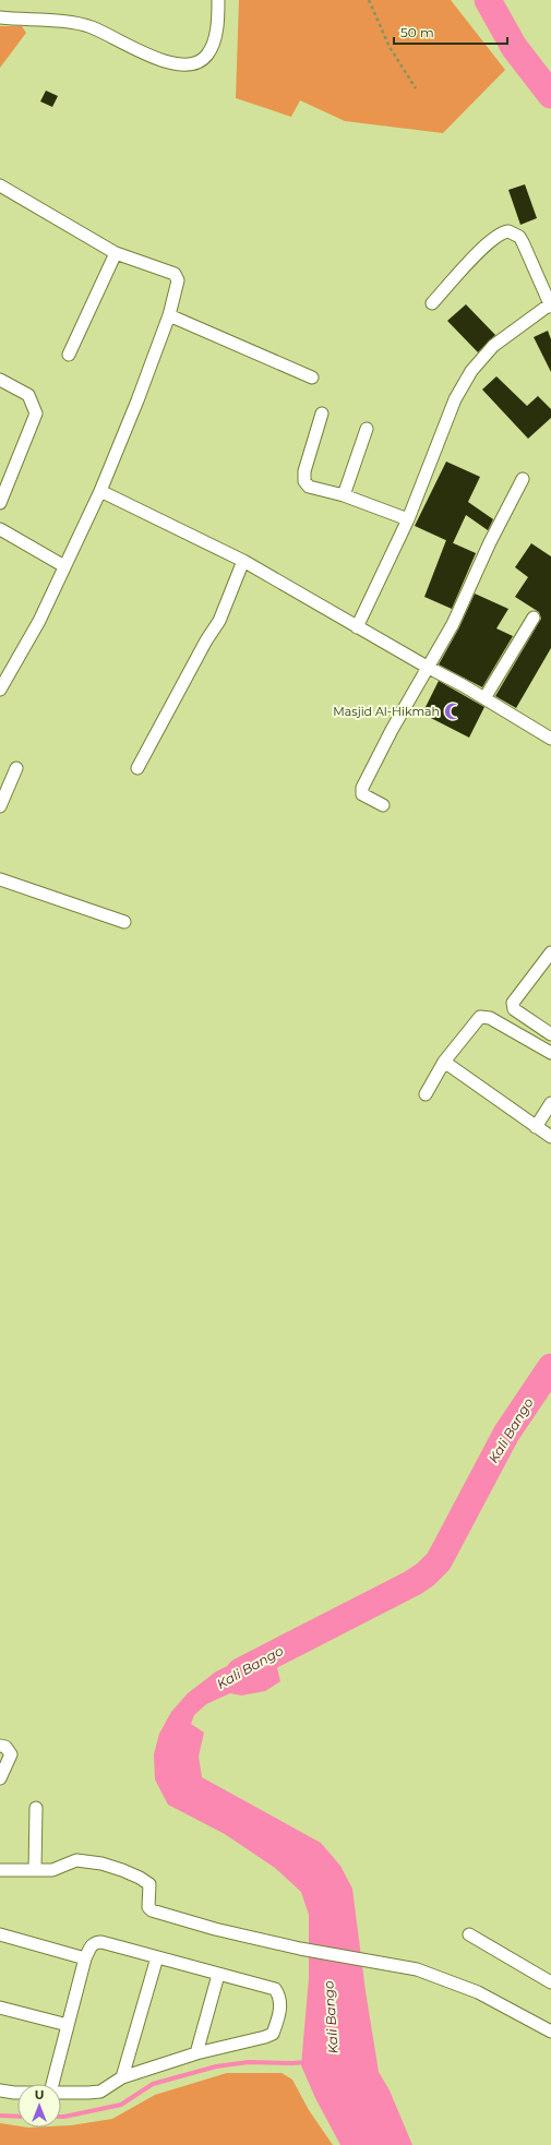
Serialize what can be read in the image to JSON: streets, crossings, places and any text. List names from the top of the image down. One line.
{"water":["Kali Bango"],"places":{"mosque":["Masjid Al-Hikmah"]},"scale_bar":"50 m","north":"top"}
